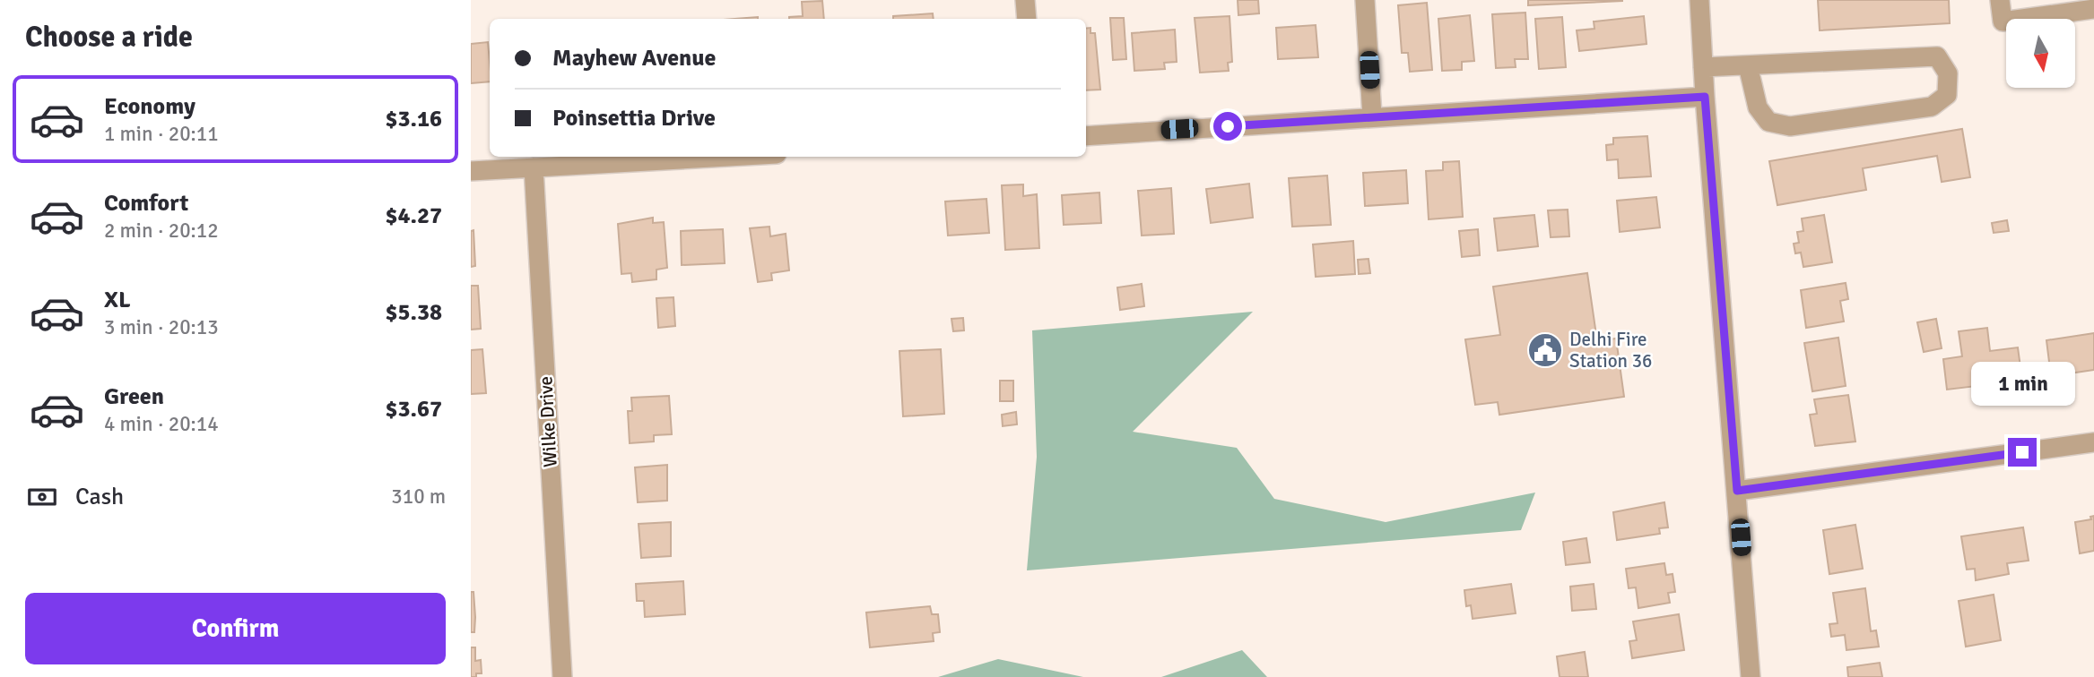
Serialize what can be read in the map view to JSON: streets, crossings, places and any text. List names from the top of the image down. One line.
{"streets":{"street":["Wilke Drive"]},"places":{"public building":["Delhi Fire Station 36"]},"north":"bottom","page":{"heading":"Choose a ride","banner":["Mayhew Avenue","Poinsettia Drive"],"list":[{"name":"Economy","note":"1 min · 20:11","value":"$3.16"},{"name":"Comfort","note":"2 min · 20:12","value":"$4.27"},{"name":"XL","note":"3 min · 20:13","value":"$5.38"},{"name":"Green","note":"4 min · 20:14","value":"$3.67"}],"bubble":"1 min","pay":["Cash","310 m"],"buttons":"Confirm"}}
